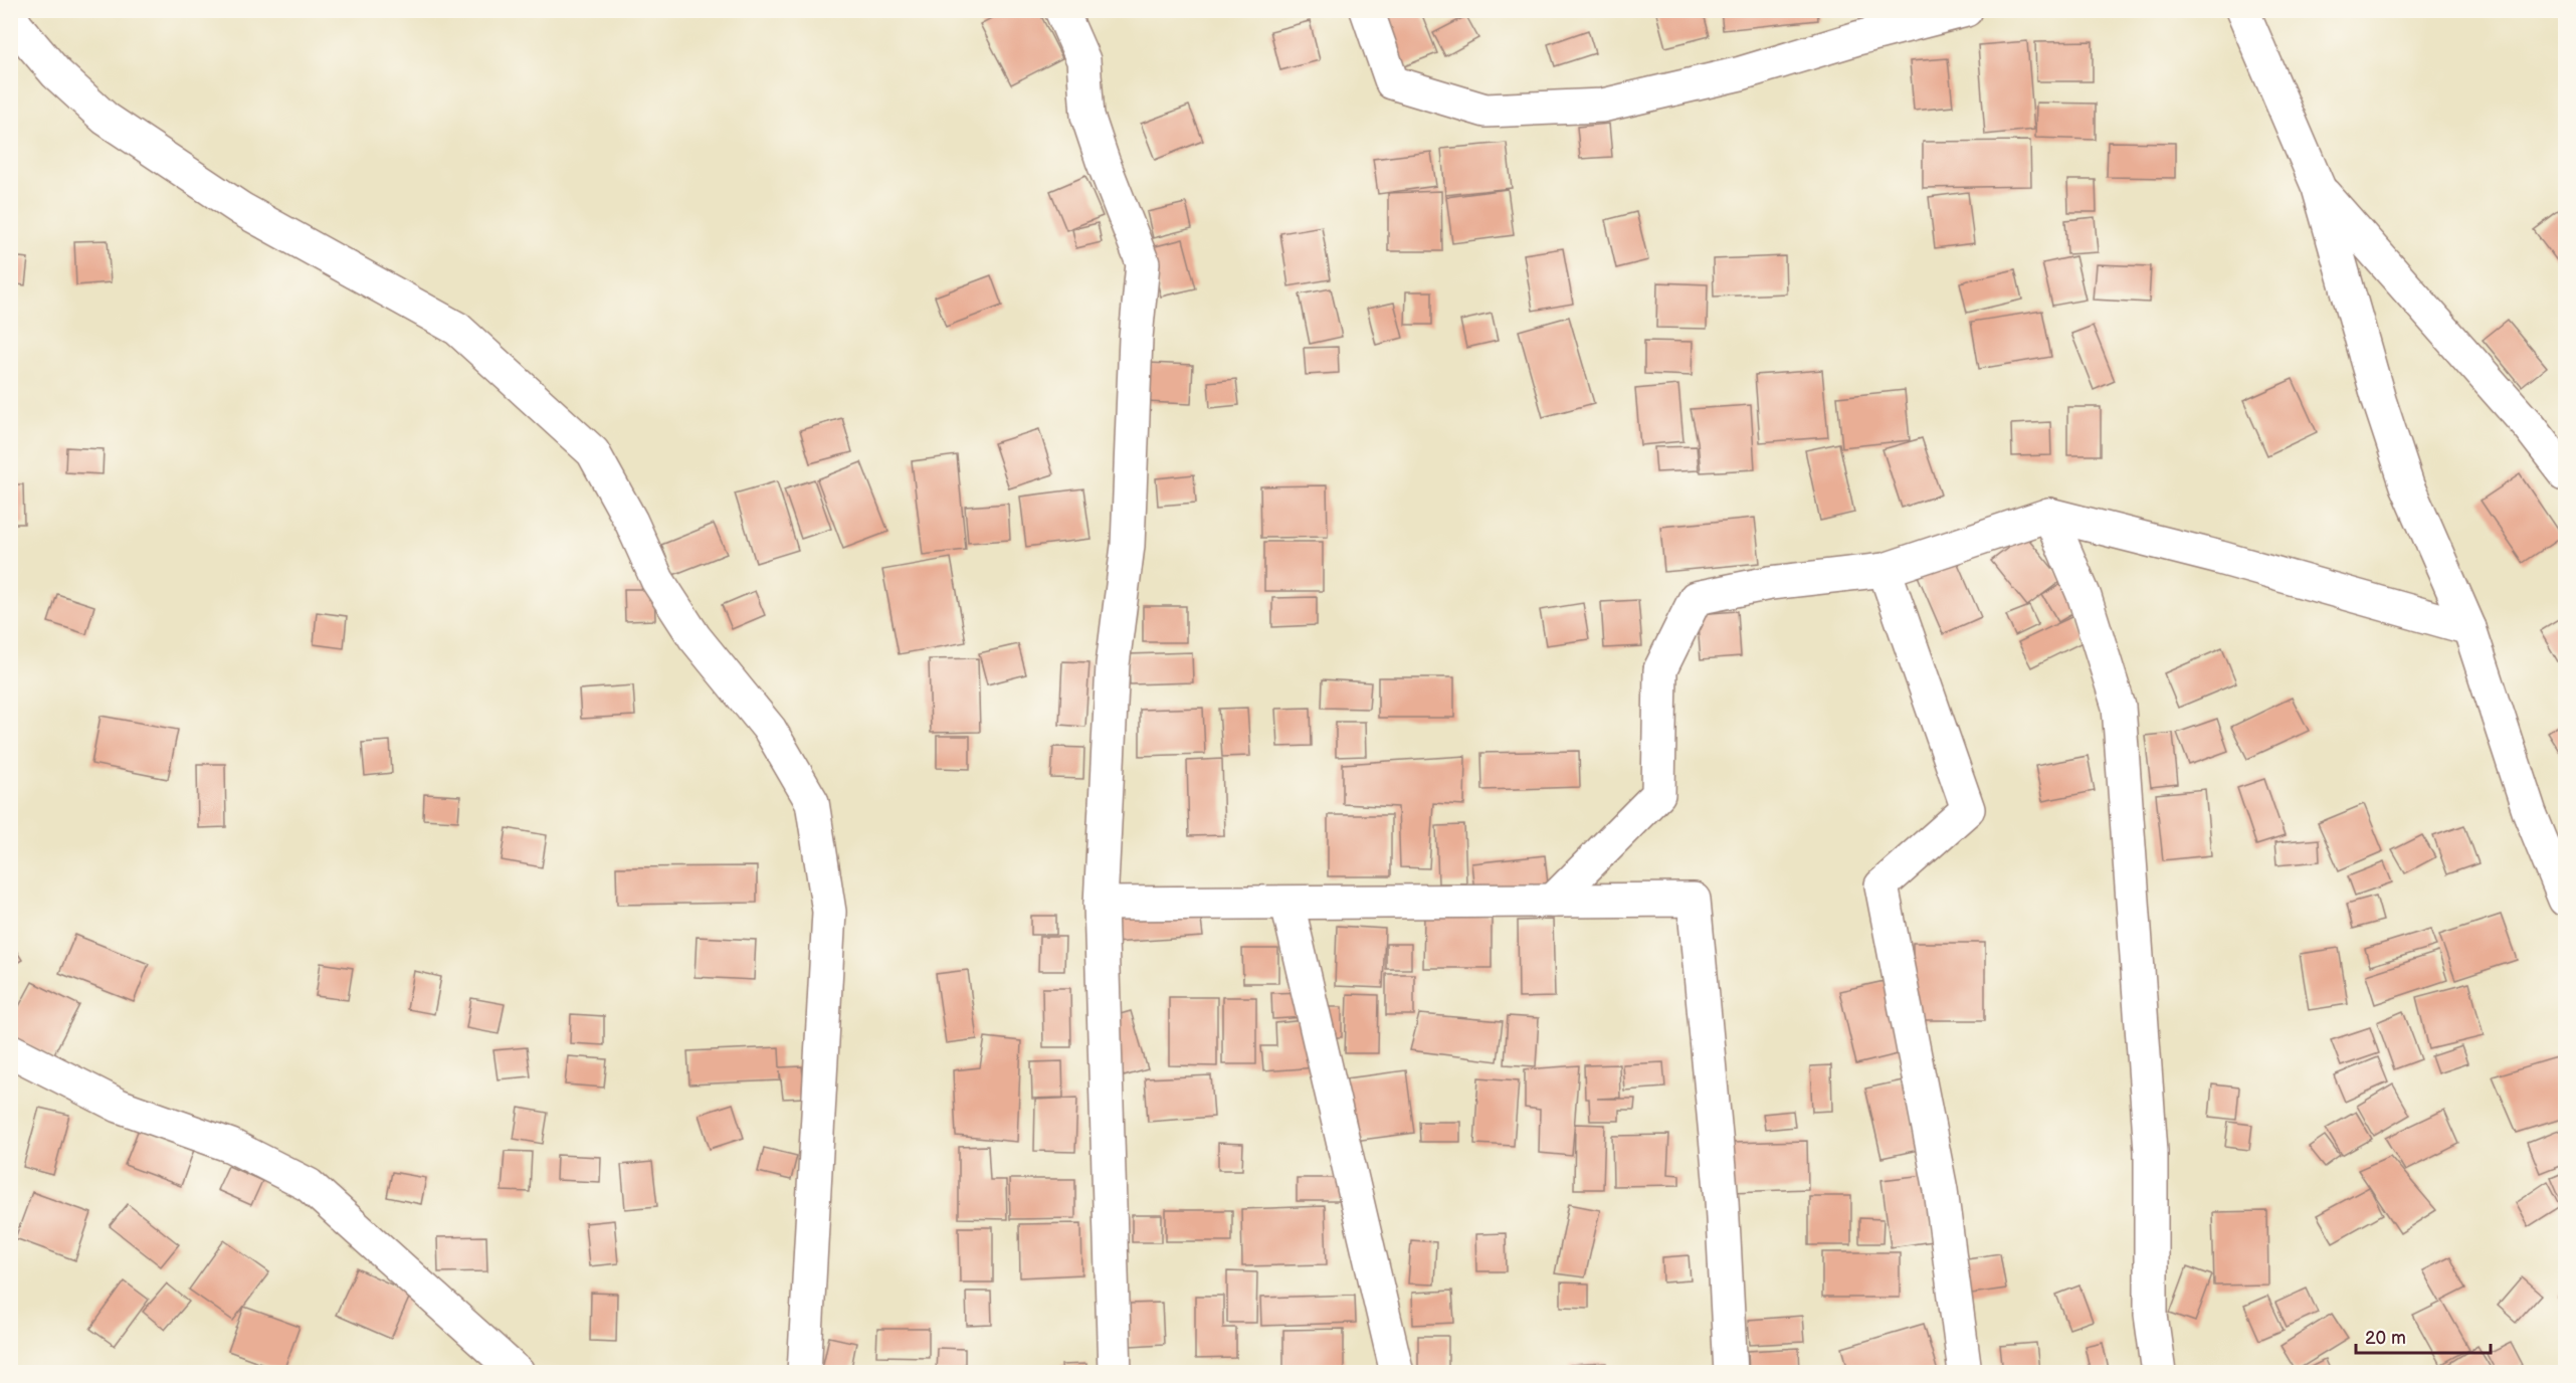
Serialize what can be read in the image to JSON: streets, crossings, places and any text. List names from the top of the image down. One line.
{"scale_bar":"20 m"}
